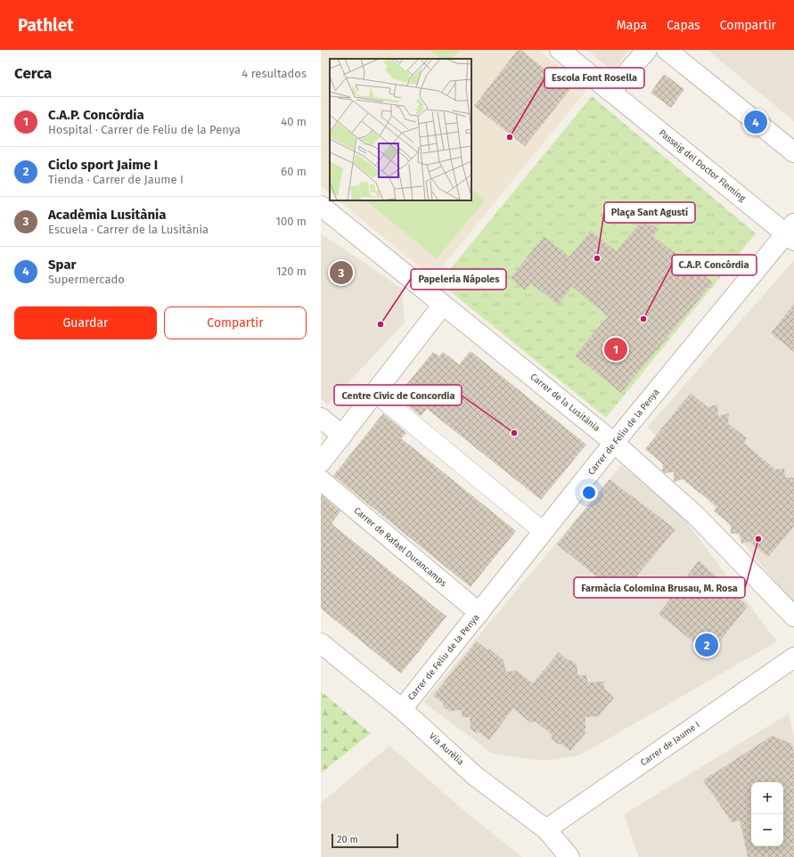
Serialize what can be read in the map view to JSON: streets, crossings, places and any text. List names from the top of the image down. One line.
{"streets":{"street":["Passeig del Doctor Fleming","Carrer de la Lusitània","Carrer de Feliu de la Penya","Carrer de Rafael Durancamps","Carrer de Jaume I","Via Aurèlia"]},"crossings":[["Passeig del Doctor Fleming","Carrer de Feliu de la Penya"],["Carrer de la Lusitània","Carrer de Feliu de la Penya"],["Carrer de Feliu de la Penya","Carrer de Rafael Durancamps"],["Carrer de Feliu de la Penya","Via Aurèlia"],["Carrer de Jaume I","Via Aurèlia"]],"places":["Escola Font Rosella","Plaça Sant Agustí","C.A.P. Concórdia","Papeleria Nápoles","Centre Civic de Concordia","Farmàcia Colomina Brusau, M. Rosa"],"scale_bar":"20 m","page":{"header":"Pathlet","nav":["Mapa","Capas","Compartir"],"heading":["Cerca","4 resultados"],"list":[{"mark":"1","name":"C.A.P. Concòrdia","note":"Hospital · Carrer de Feliu de la Penya","value":"40 m"},{"mark":"2","name":"Ciclo sport Jaime I","note":"Tienda · Carrer de Jaume I","value":"60 m"},{"mark":"3","name":"Acadèmia Lusitània","note":"Escuela · Carrer de la Lusitània","value":"100 m"},{"mark":"4","name":"Spar","note":"Supermercado","value":"120 m"}],"pins":["4","3","1","2"],"buttons":["Guardar","Compartir"],"map_buttons":["+","−"],"scale":"20 m"}}
